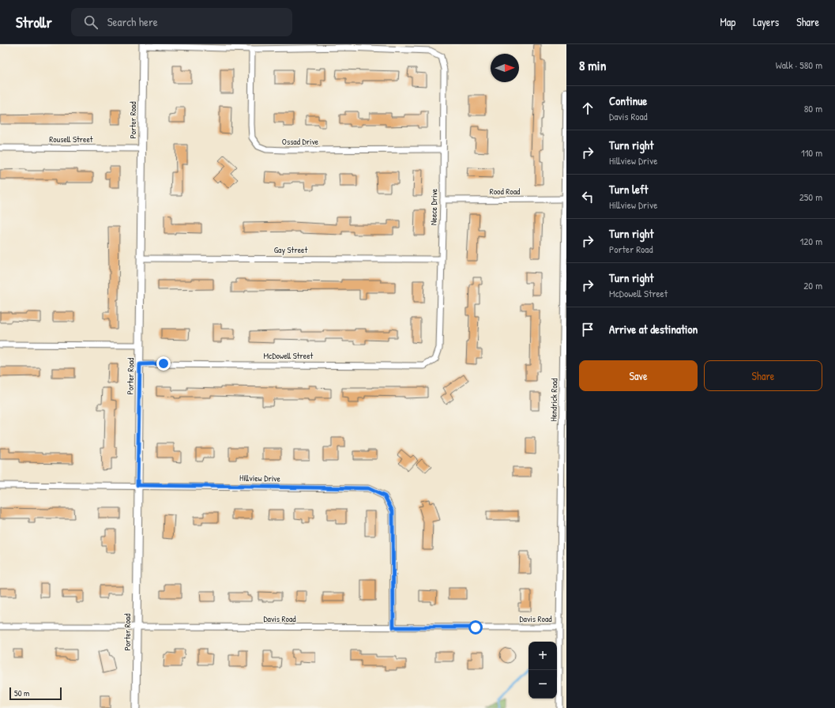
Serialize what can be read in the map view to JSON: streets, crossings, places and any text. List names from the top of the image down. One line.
{"streets":{"street":["Porter Road","Rousell Street","Ossad Drive","Rood Road","Neece Drive","Gay Street","McDowell Street","Hendrick Road","Hillview Drive","Davis Road"]},"crossings":[["Porter Road","Rousell Street"],["Porter Road","Gay Street"],["Porter Road","McDowell Street"],["Porter Road","Hillview Drive"],["Porter Road","Davis Road"],["Ossad Drive","Neece Drive"],["Rood Road","Neece Drive"],["Rood Road","Hendrick Road"],["Neece Drive","Gay Street"],["Neece Drive","McDowell Street"],["Hendrick Road","Davis Road"],["Hillview Drive","Davis Road"]],"scale_bar":"50 m","north":"right","page":{"header":"Strollr","search":"Search here","nav":["Map","Layers","Share"],"heading":["8 min","Walk · 580 m"],"list":[["Continue","Davis Road","80 m"],["Turn right","Hillview Drive","110 m"],["Turn left","Hillview Drive","250 m"],["Turn right","Porter Road","120 m"],["Turn right","McDowell Street","20 m"],"Arrive at destination"],"buttons":["Save","Share"],"map_buttons":["+","−"],"scale":"50 m"}}
